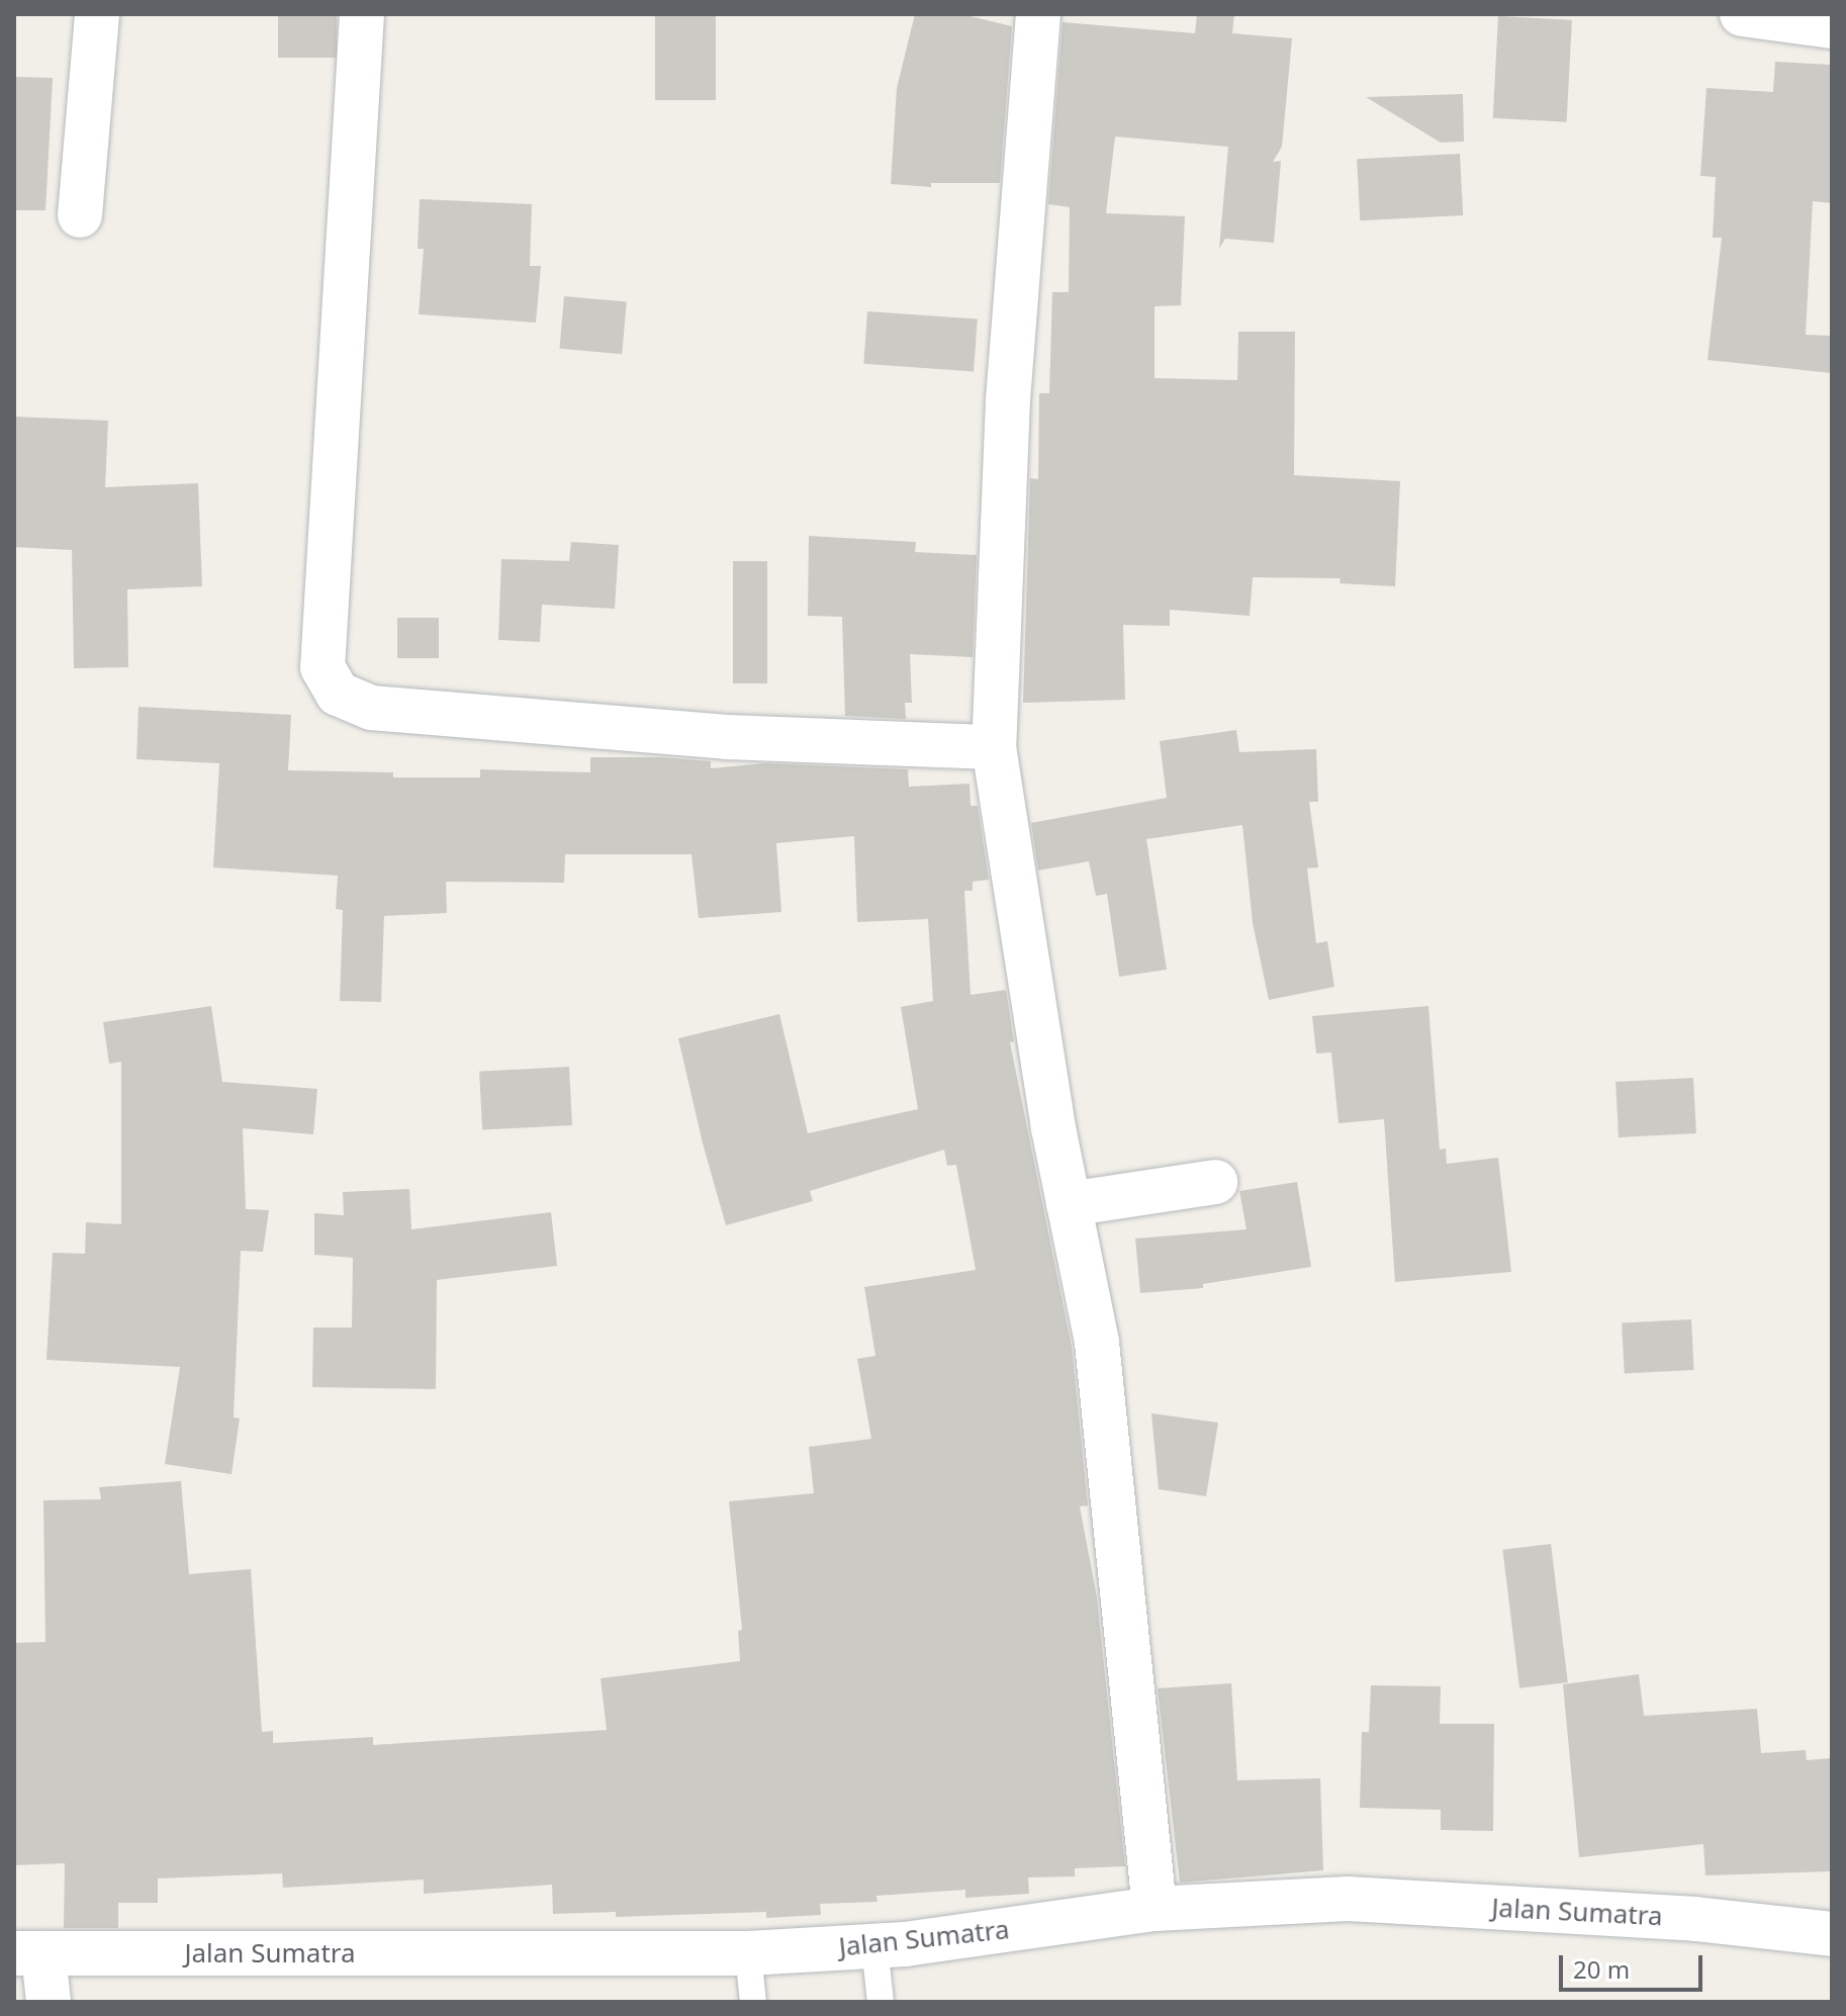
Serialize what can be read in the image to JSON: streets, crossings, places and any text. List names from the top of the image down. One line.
{"streets":{"street":["Jalan Sumatra"]},"scale_bar":"20 m"}
